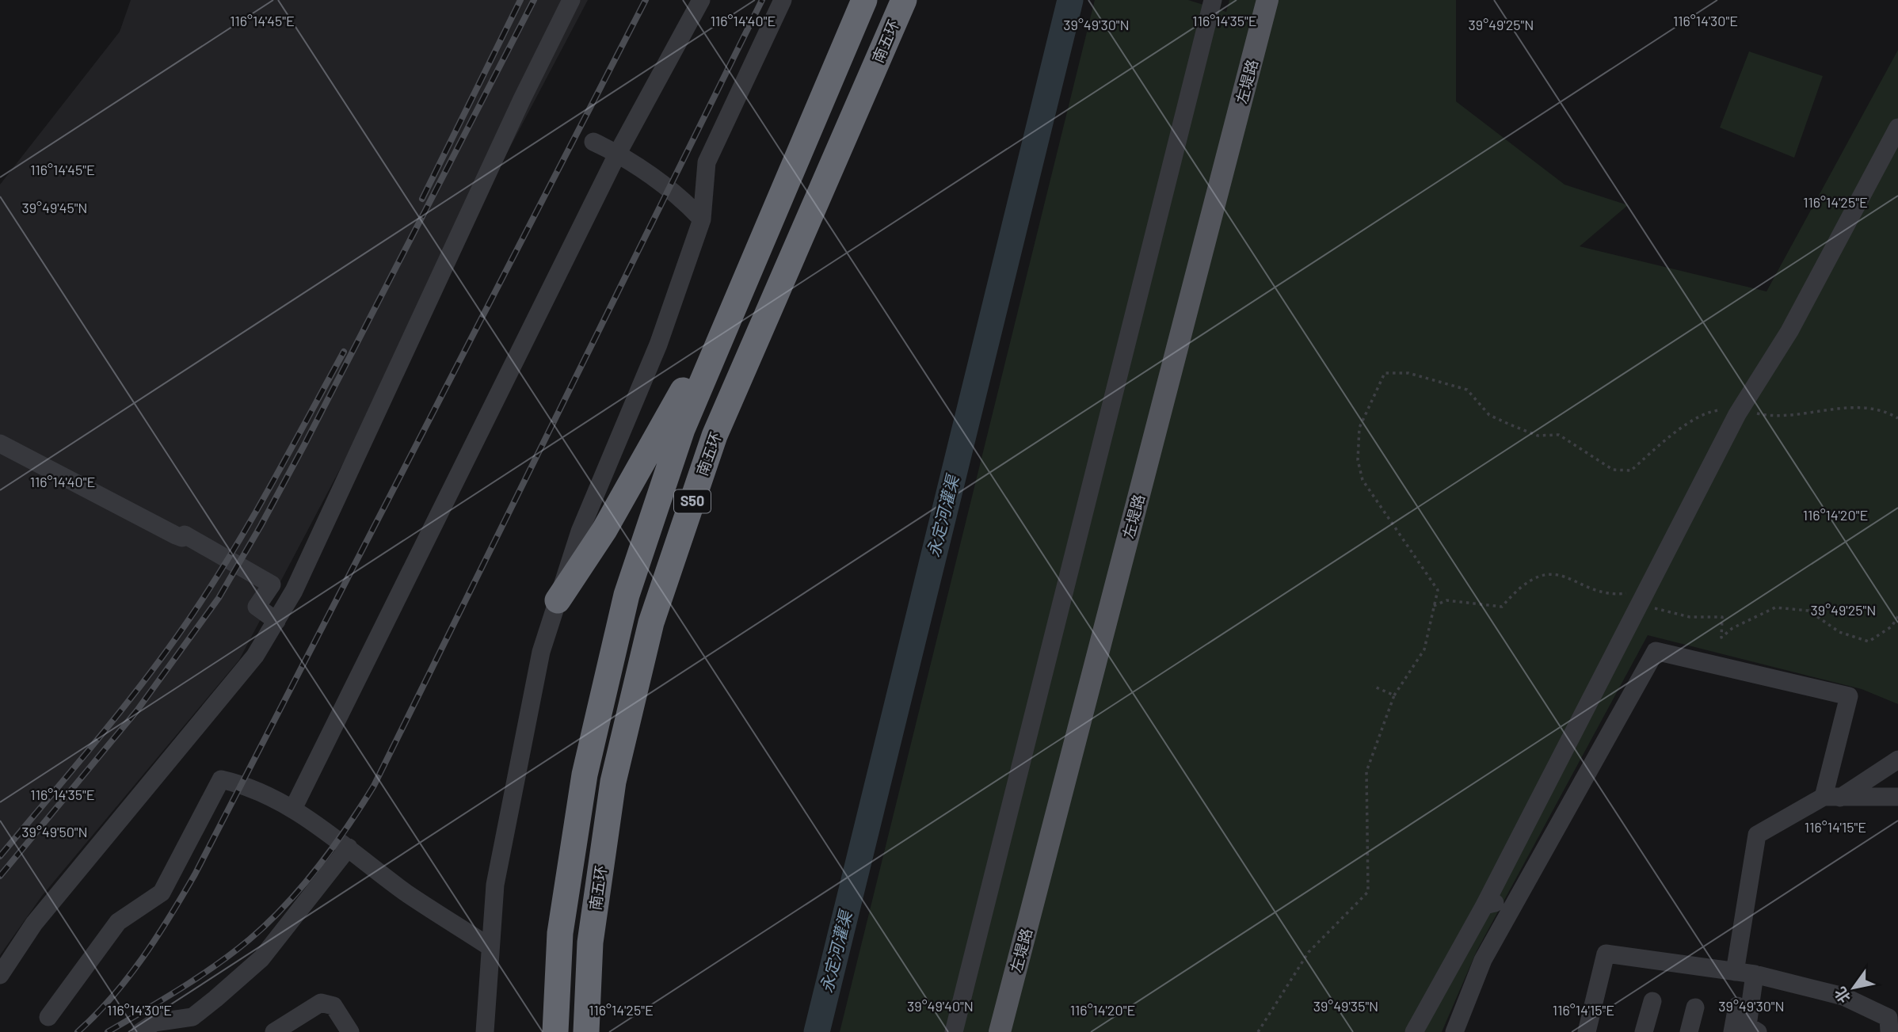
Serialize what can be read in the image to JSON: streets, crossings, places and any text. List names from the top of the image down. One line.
{"streets":{"highway":["南五环","S50"],"main road":["左堤路"]},"water":["永定河灌渠"],"north":"bottom left","coordinates":["116°14'45\"E","116°14'40\"E","116°14'35\"E","116°14'30\"E","39°49'30\"N","39°49'25\"N","116°14'25\"E","39°49'45\"N","116°14'20\"E","116°14'15\"E","39°49'50\"N","39°49'40\"N","39°49'35\"N"]}
